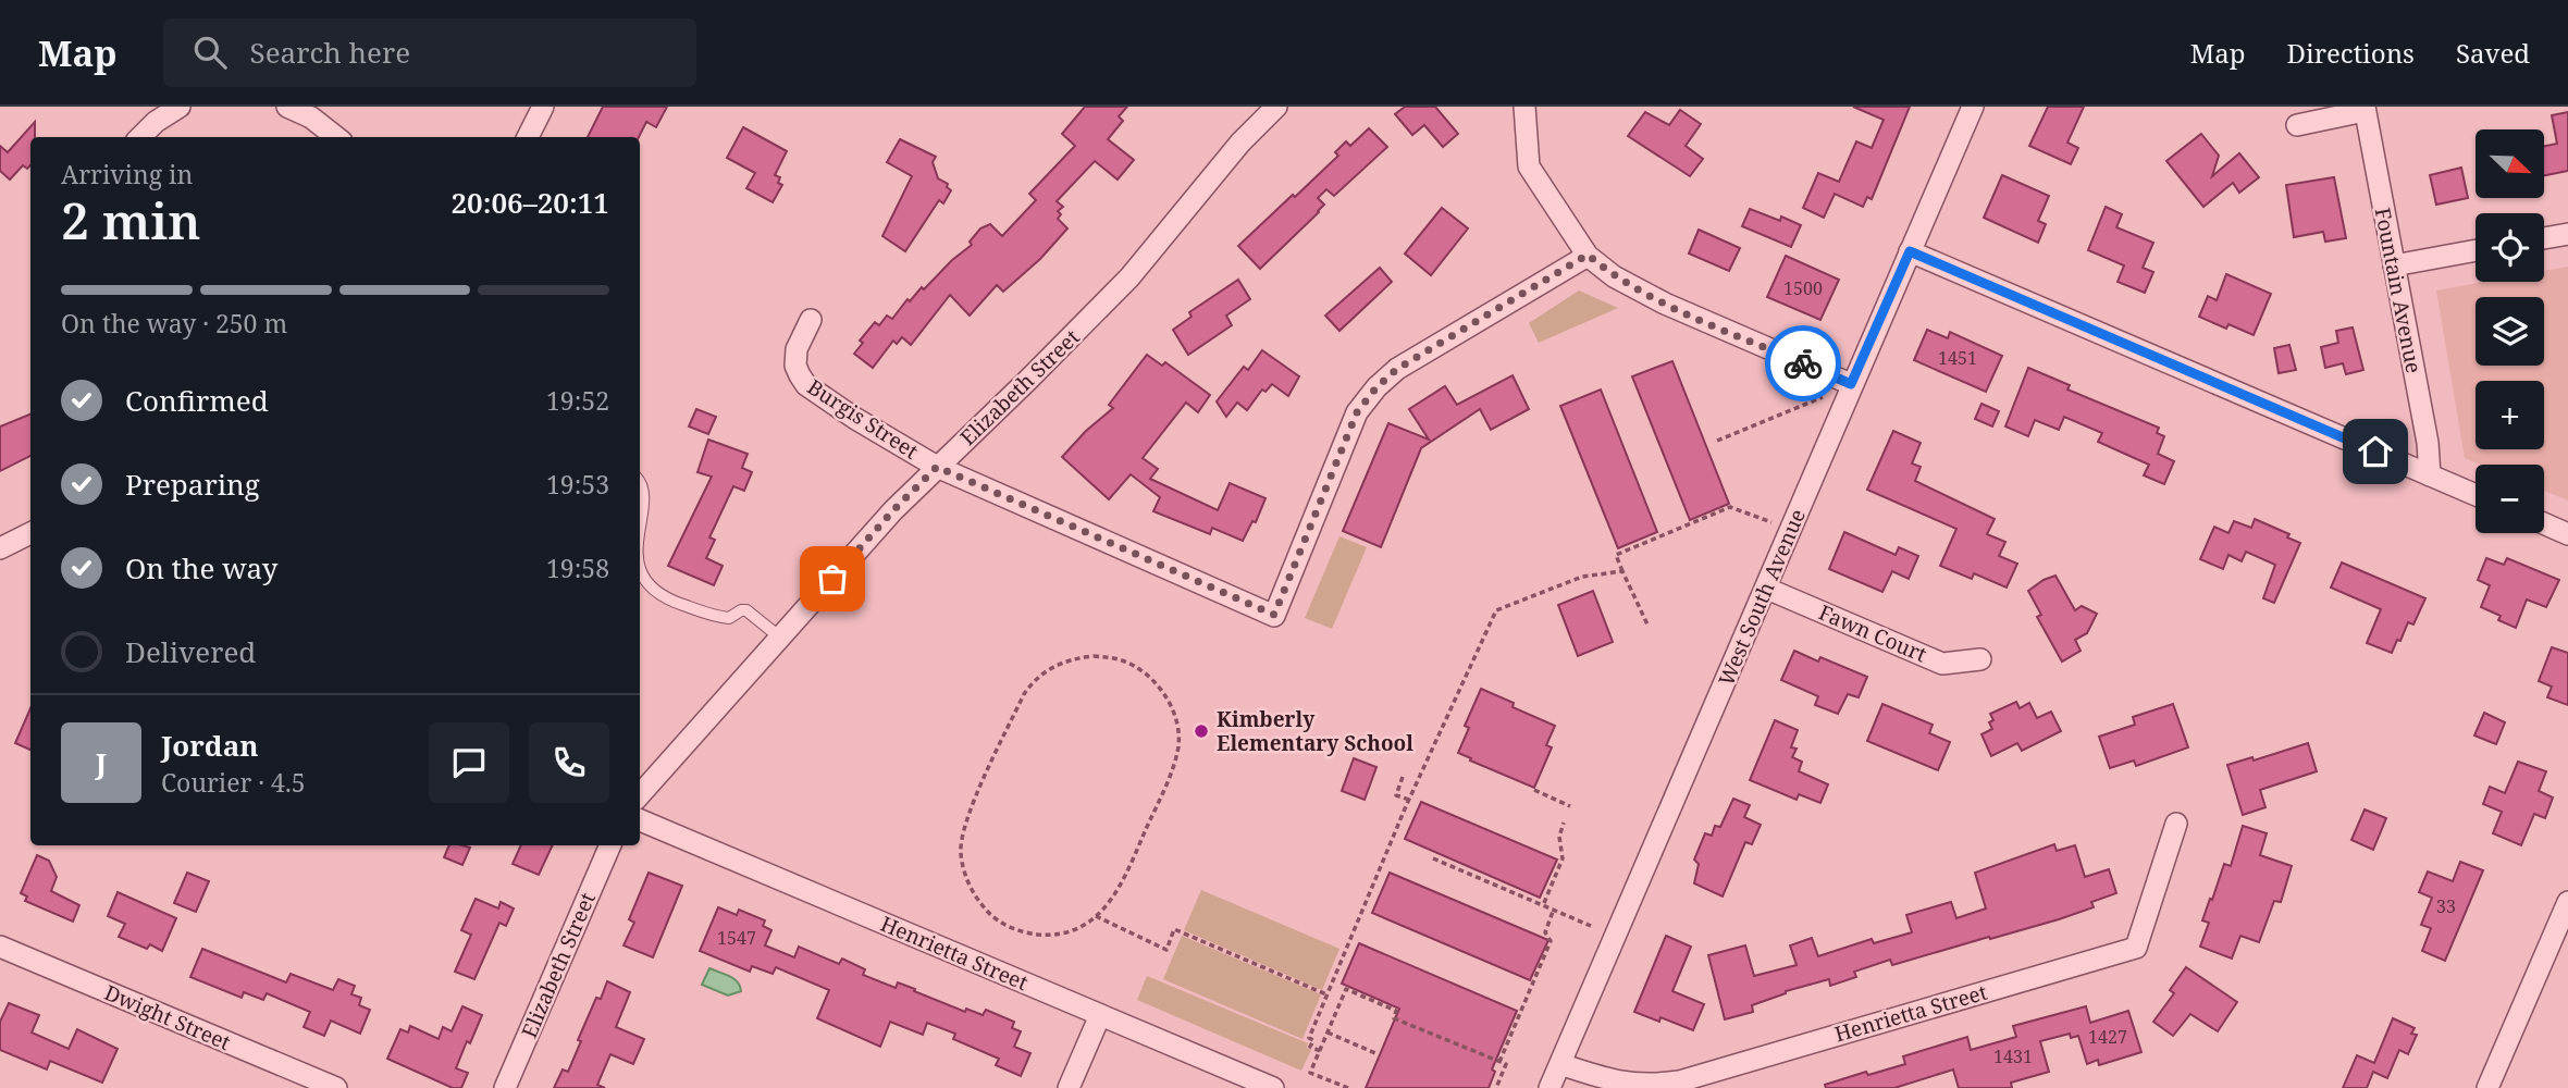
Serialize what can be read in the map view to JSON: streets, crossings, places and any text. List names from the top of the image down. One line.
{"streets":{"street":["Fountain Avenue","Elizabeth Street","Burgis Street","West South Avenue","Fawn Court","Henrietta Street","Dwight Street"]},"crossings":[["Elizabeth Street","Burgis Street"],["West South Avenue","Fawn Court"],["West South Avenue","Henrietta Street"]],"places":["Kimberly Elementary School"],"house_numbers":["1500","1451","33","1547","1427","1431"],"north":"bottom right","page":{"header":"Map","search":"Search here","nav":["Map","Directions","Saved"],"map_buttons":["+","−"],"heading":["2 min","Arriving in","20:06–20:11"],"panel":["Jordan","Courier · 4.5"],"bar":"On the way · 250 m","list":[["Confirmed","19:52"],["Preparing","19:53"],["On the way","19:58"],"Delivered"],"round":"J"}}
